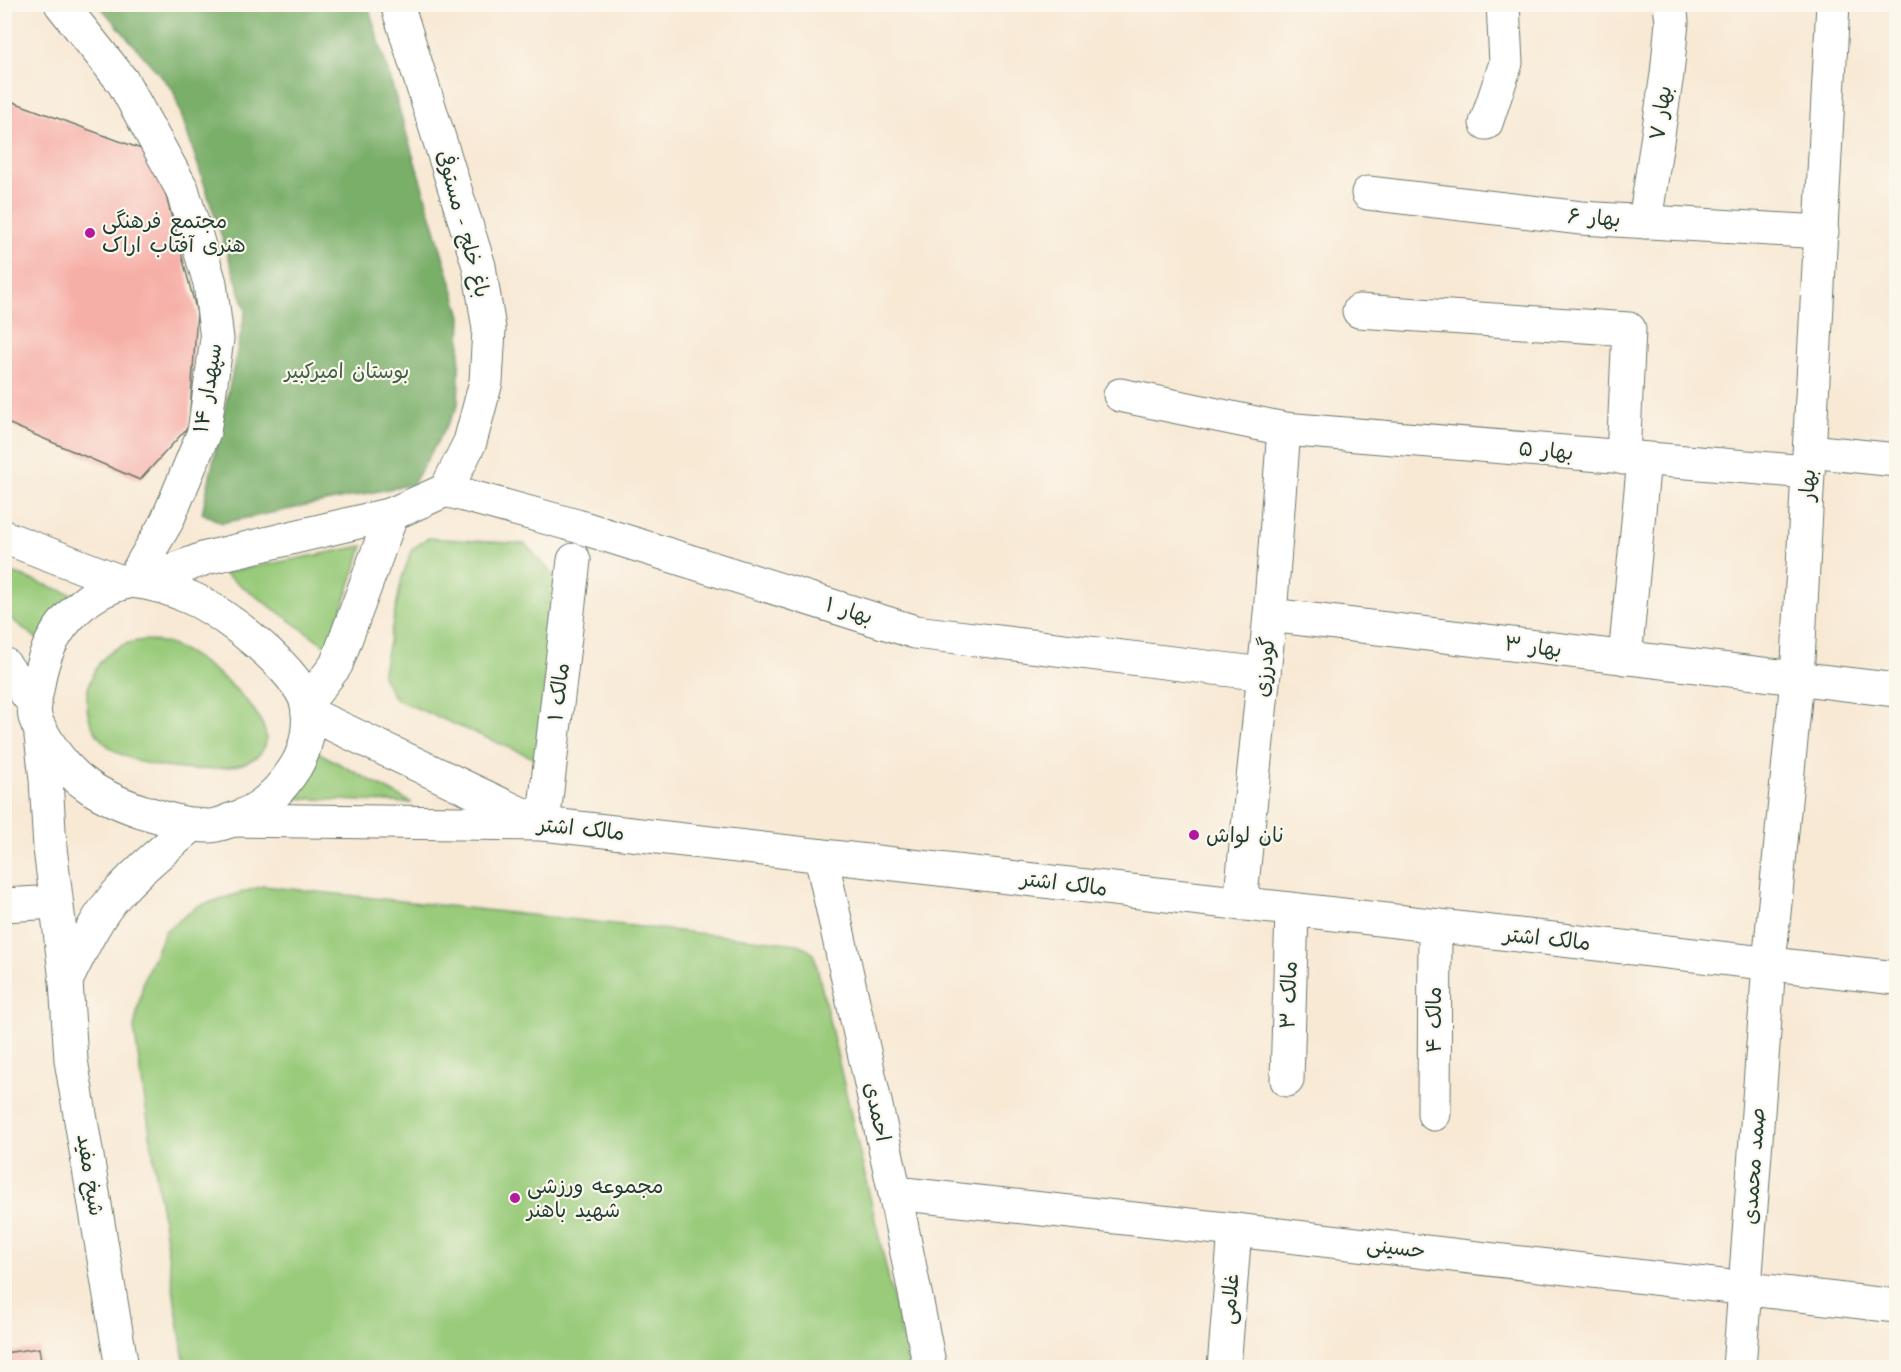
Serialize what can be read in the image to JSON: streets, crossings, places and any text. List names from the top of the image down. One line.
{"streets":{"street":["بهار ۷","بهار ۶","باغ خلج - مستوفی","سپهدار ۱۴","بهار ۵","بهار","بهار ۱","بهار ۳","گودرزی","مالک ۱","مالک اشتر","مالک ۳","مالک ۴","احمدی","صمد محمدی","شیخ مفید","حسینی","غلامی"]},"crossings":[["بهار ۷","بهار ۶"],["بهار ۶","بهار"],["باغ خلج - مستوفی","بهار ۱"],["سپهدار ۱۴","شیخ مفید"],["بهار ۵","بهار"],["بهار ۵","گودرزی"],["بهار","بهار ۳"],["بهار","مالک اشتر"],["بهار","صمد محمدی"],["بهار ۱","گودرزی"],["بهار ۳","گودرزی"],["گودرزی","مالک اشتر"],["مالک ۱","مالک اشتر"],["مالک اشتر","مالک ۳"],["مالک اشتر","مالک ۴"],["مالک اشتر","احمدی"],["مالک اشتر","صمد محمدی"],["احمدی","حسینی"],["صمد محمدی","حسینی"],["حسینی","غلامی"]],"parks":["بوستان امیرکبیر"],"places":["مجتمع فرهنگی هنری آفتاب اراک","نان لواش","مجموعه ورزشی شهید باهنر"]}
